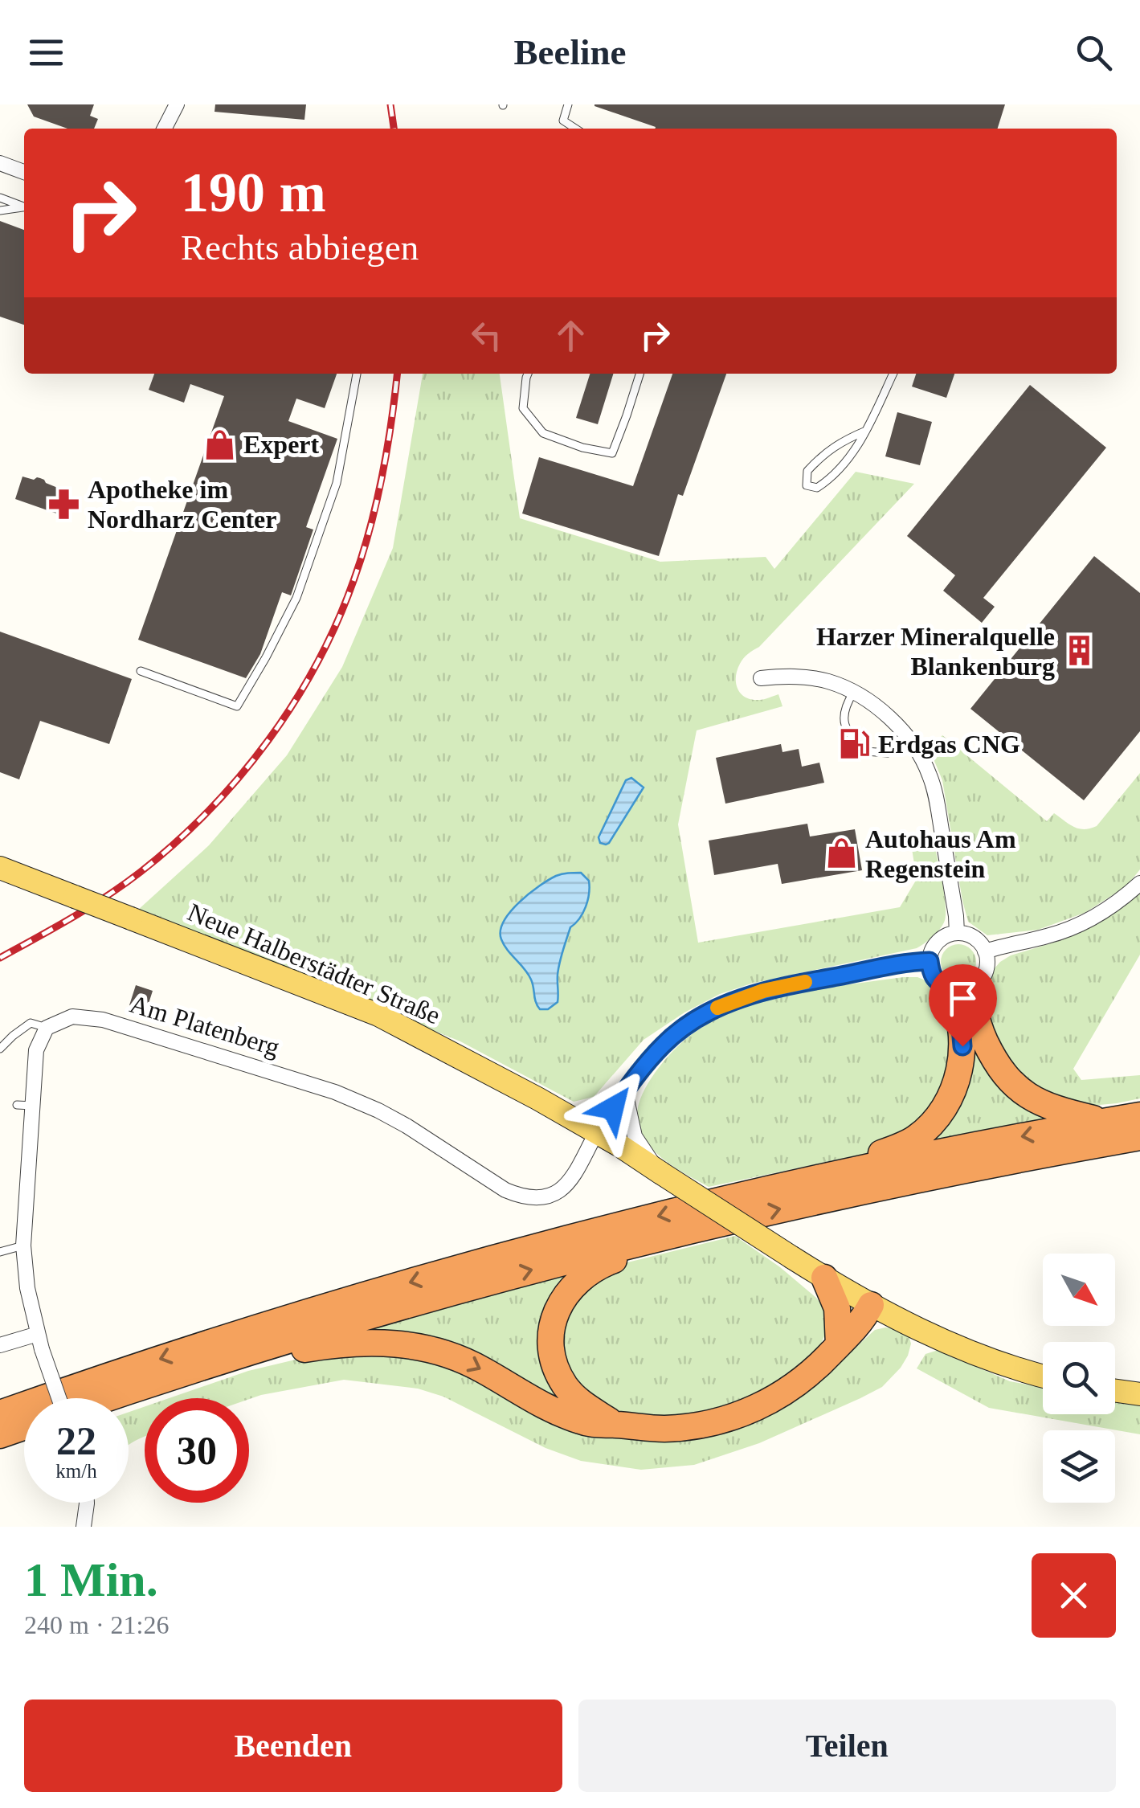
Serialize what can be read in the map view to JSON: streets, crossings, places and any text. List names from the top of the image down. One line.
{"streets":{"main road":["Neue Halberstädter Straße"],"street":["Am Platenberg"]},"crossings":[["Neue Halberstädter Straße","Am Platenberg"]],"places":{"shop":["Expert","Autohaus Am Regenstein"],"pharmacy":["Apotheke im Nordharz Center"],"building":["Harzer Mineralquelle Blankenburg"],"fuel station":["Erdgas CNG"]},"north":"bottom right","page":{"header":"Beeline","turn":["190 m","Rechts abbiegen"],"speed":"22 km/h","limit":"30","heading":["1 Min.","240 m · 21:26"],"buttons":["Beenden","Teilen"]}}
